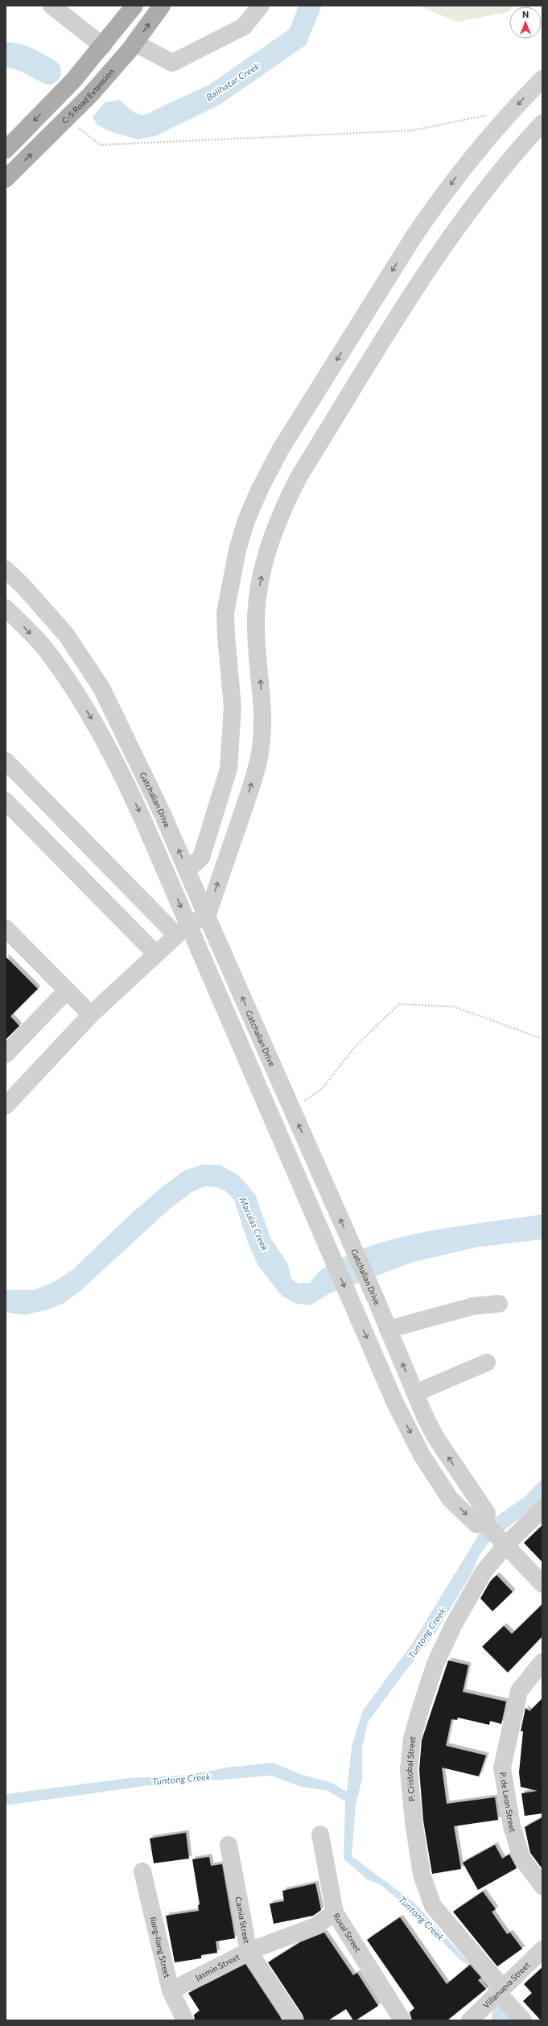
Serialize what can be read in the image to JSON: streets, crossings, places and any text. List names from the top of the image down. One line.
{"streets":{"main road":["C-5 Road Extension"],"street":["Gatchalian Drive","P. Cristobal Street","P. de Leon Street","Camia Street","Rosal Street","Ilang-Ilang Street","Jasmin Street","Villanueva Street"]},"crossings":[["P. Cristobal Street","Villanueva Street"],["Camia Street","Jasmin Street"],["Rosal Street","Jasmin Street"],["Ilang-Ilang Street","Jasmin Street"]],"water":["Balihatar Creek","Marulas Creek","Tuntong Creek"],"north":"top"}
